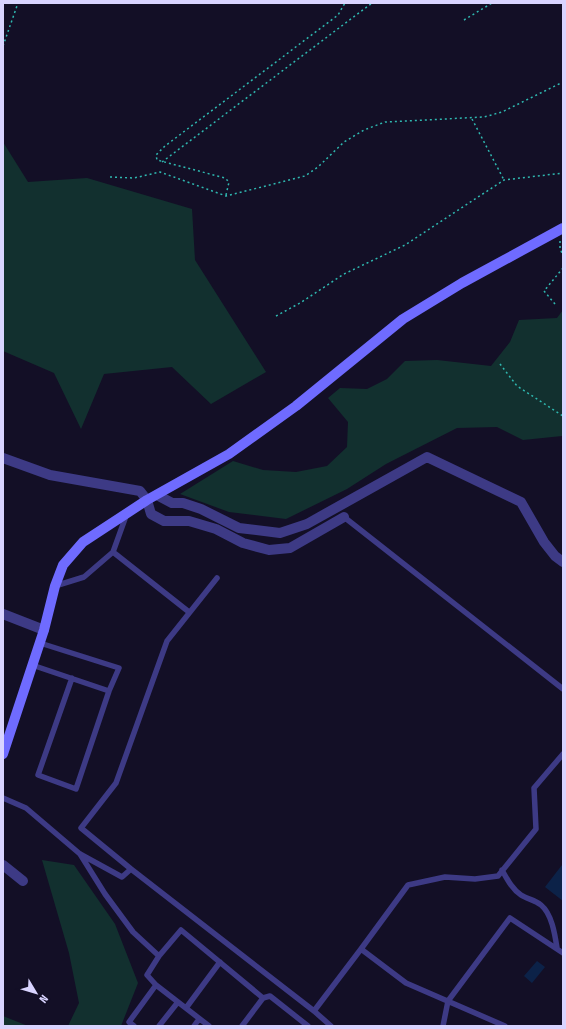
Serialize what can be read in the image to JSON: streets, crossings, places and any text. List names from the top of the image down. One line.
{"north":"bottom right"}
